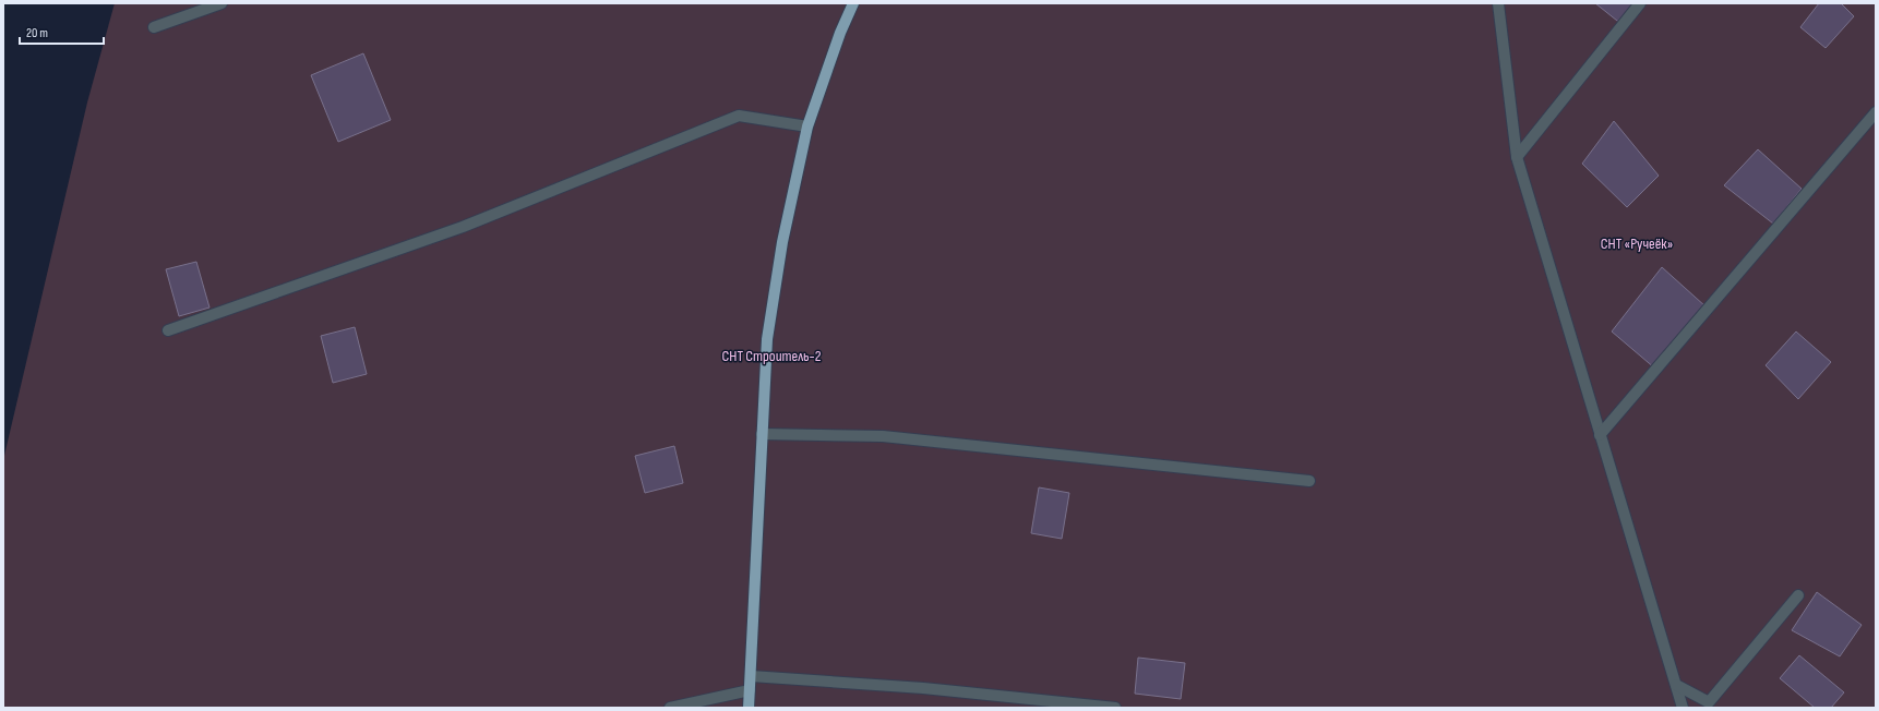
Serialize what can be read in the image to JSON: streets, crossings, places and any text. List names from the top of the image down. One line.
{"parks":["СНТ «Ручеёк»","СНТ Строитель-2"],"scale_bar":"20 m"}
